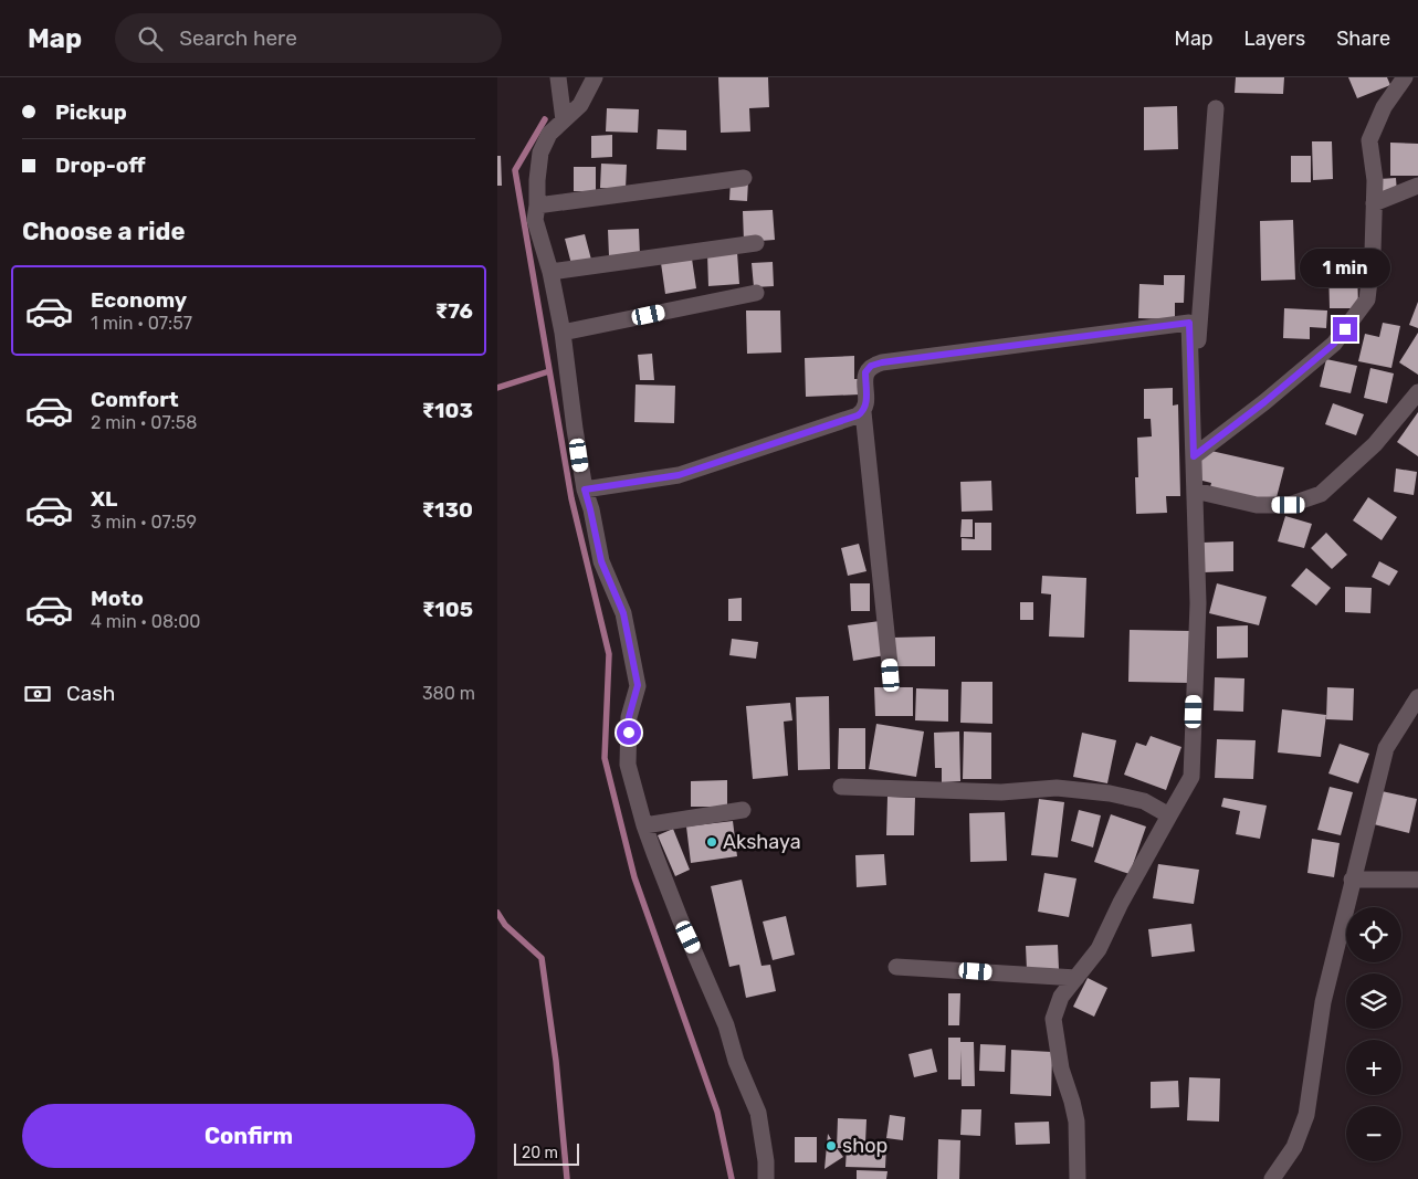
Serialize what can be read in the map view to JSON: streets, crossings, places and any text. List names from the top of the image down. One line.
{"places":["Akshaya","shop"],"scale_bar":"20 m","page":{"header":"Map","search":"Search here","nav":["Map","Layers","Share"],"banner":["Pickup","Drop-off"],"heading":"Choose a ride","bubble":"1 min","list":[{"name":"Economy","note":"1 min · 07:57","value":"₹76"},{"name":"Comfort","note":"2 min · 07:58","value":"₹103"},{"name":"XL","note":"3 min · 07:59","value":"₹130"},{"name":"Moto","note":"4 min · 08:00","value":"₹105"}],"pay":["Cash","380 m"],"map_buttons":["+","−"],"buttons":"Confirm","scale":"20 m"}}
